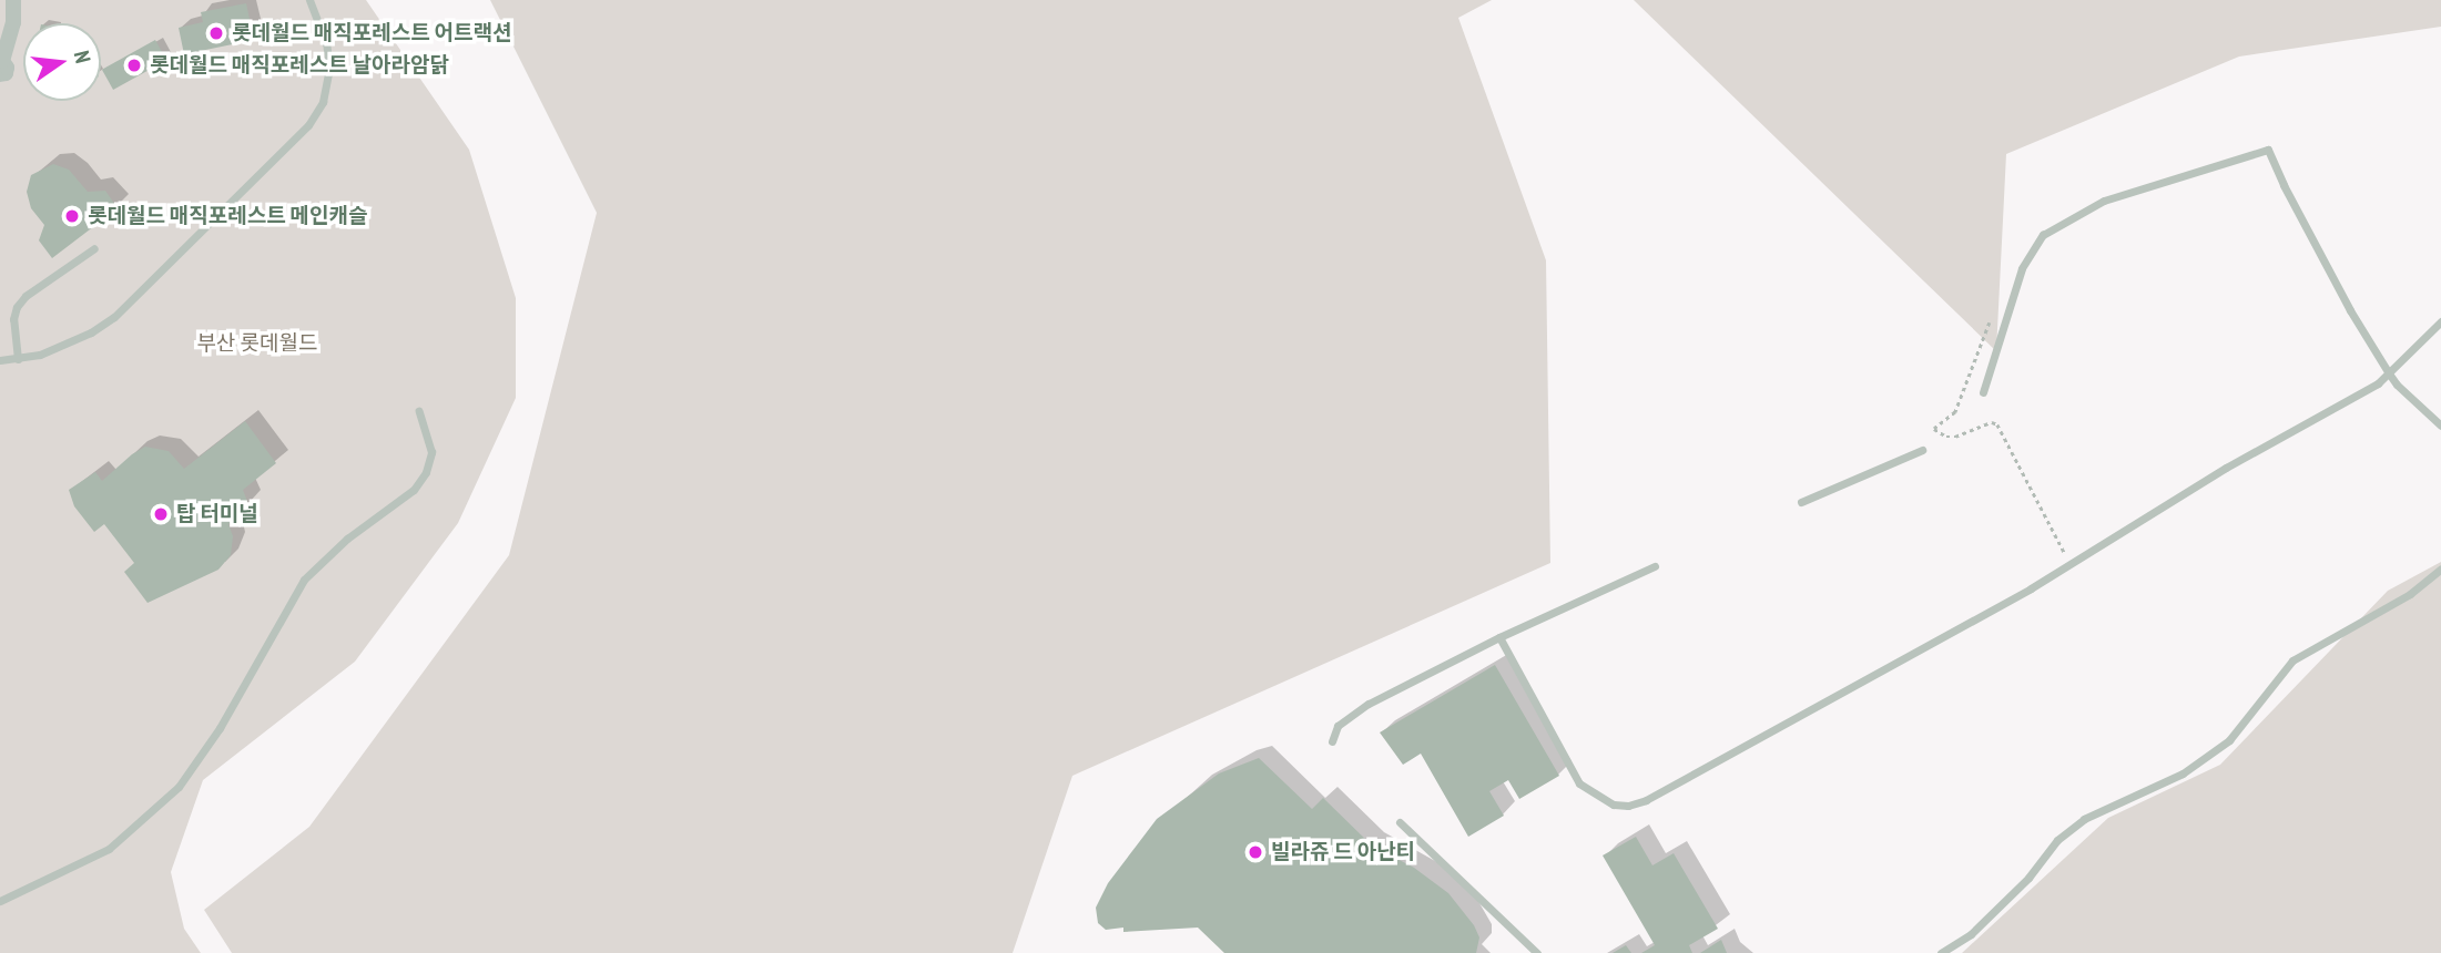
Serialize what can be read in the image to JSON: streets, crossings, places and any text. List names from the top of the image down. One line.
{"parks":["부산 롯데월드"],"places":["롯데월드 매직포레스트 어트랙션","롯데월드 매직포레스트 날아라암닭","롯데월드 매직포레스트 메인캐슬","탑 터미널","빌라쥬 드 아난티"],"north":"right"}
